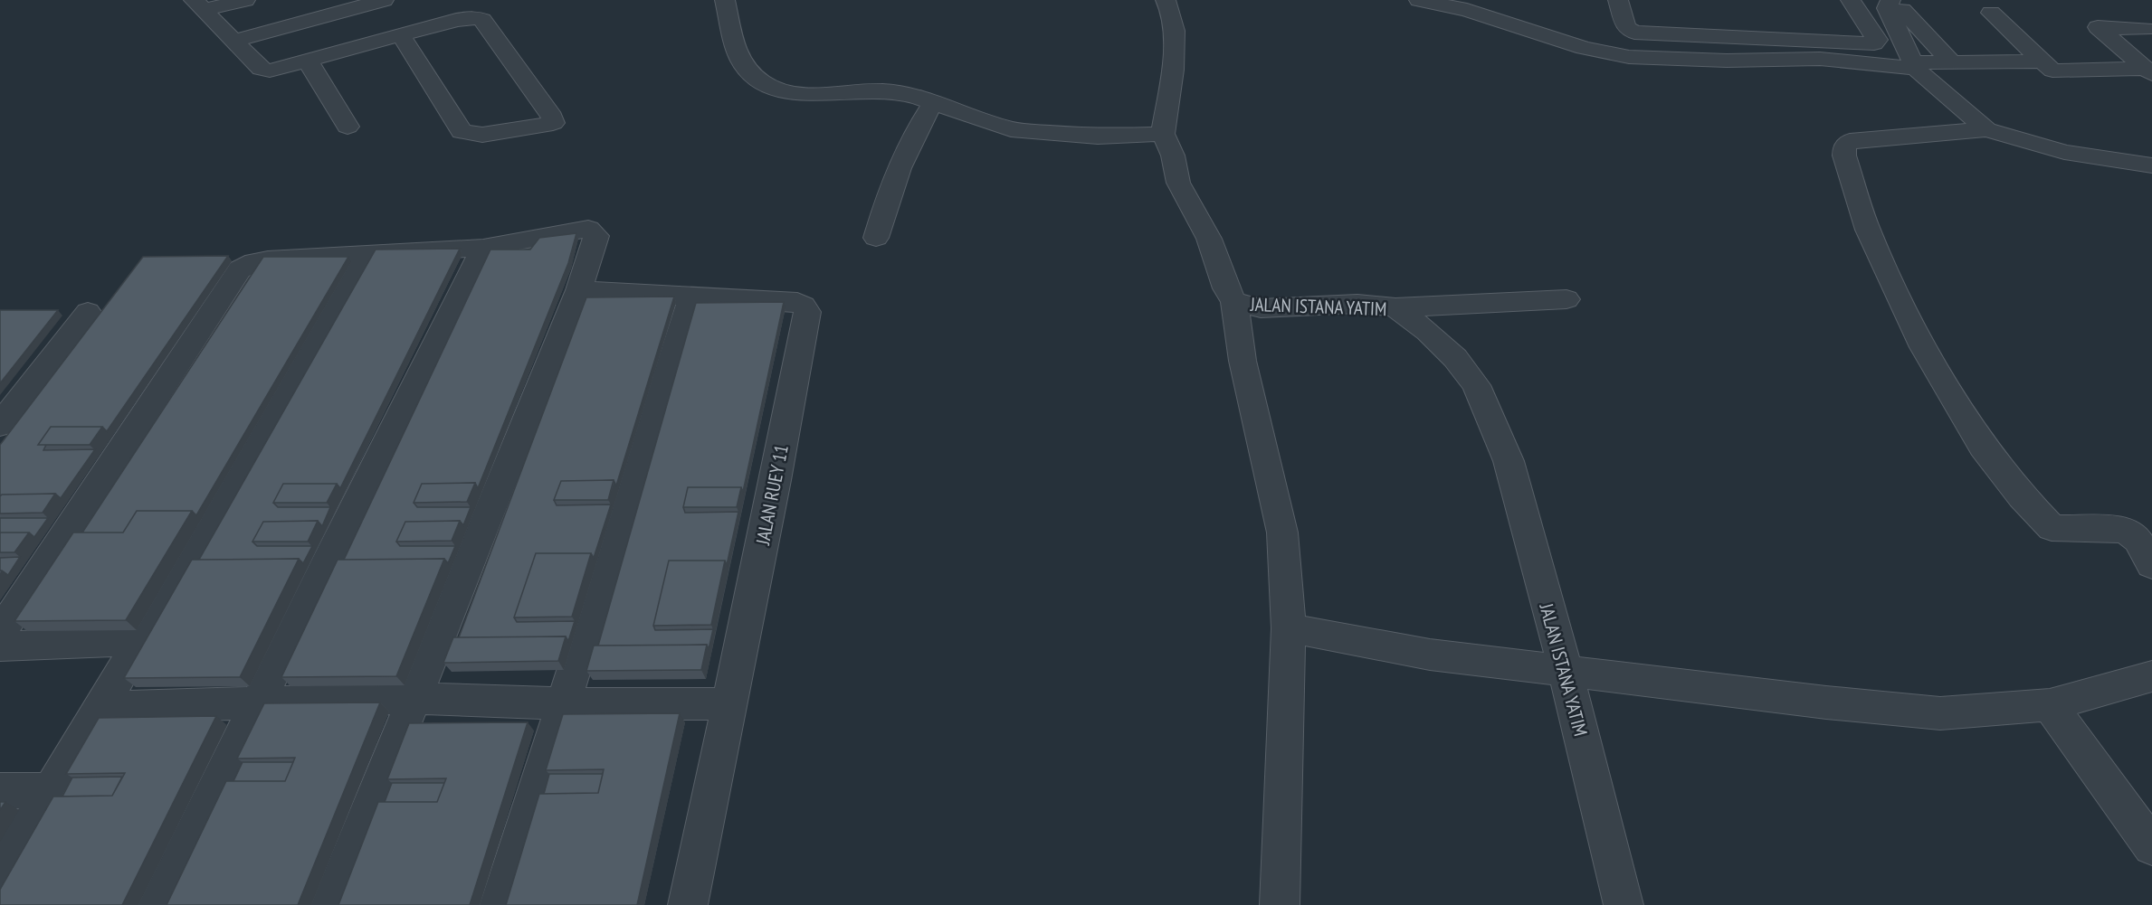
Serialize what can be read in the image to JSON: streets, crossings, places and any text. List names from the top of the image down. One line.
{"streets":{"street":["JALAN ISTANA YATIM","JALAN RUEY 11"]}}
